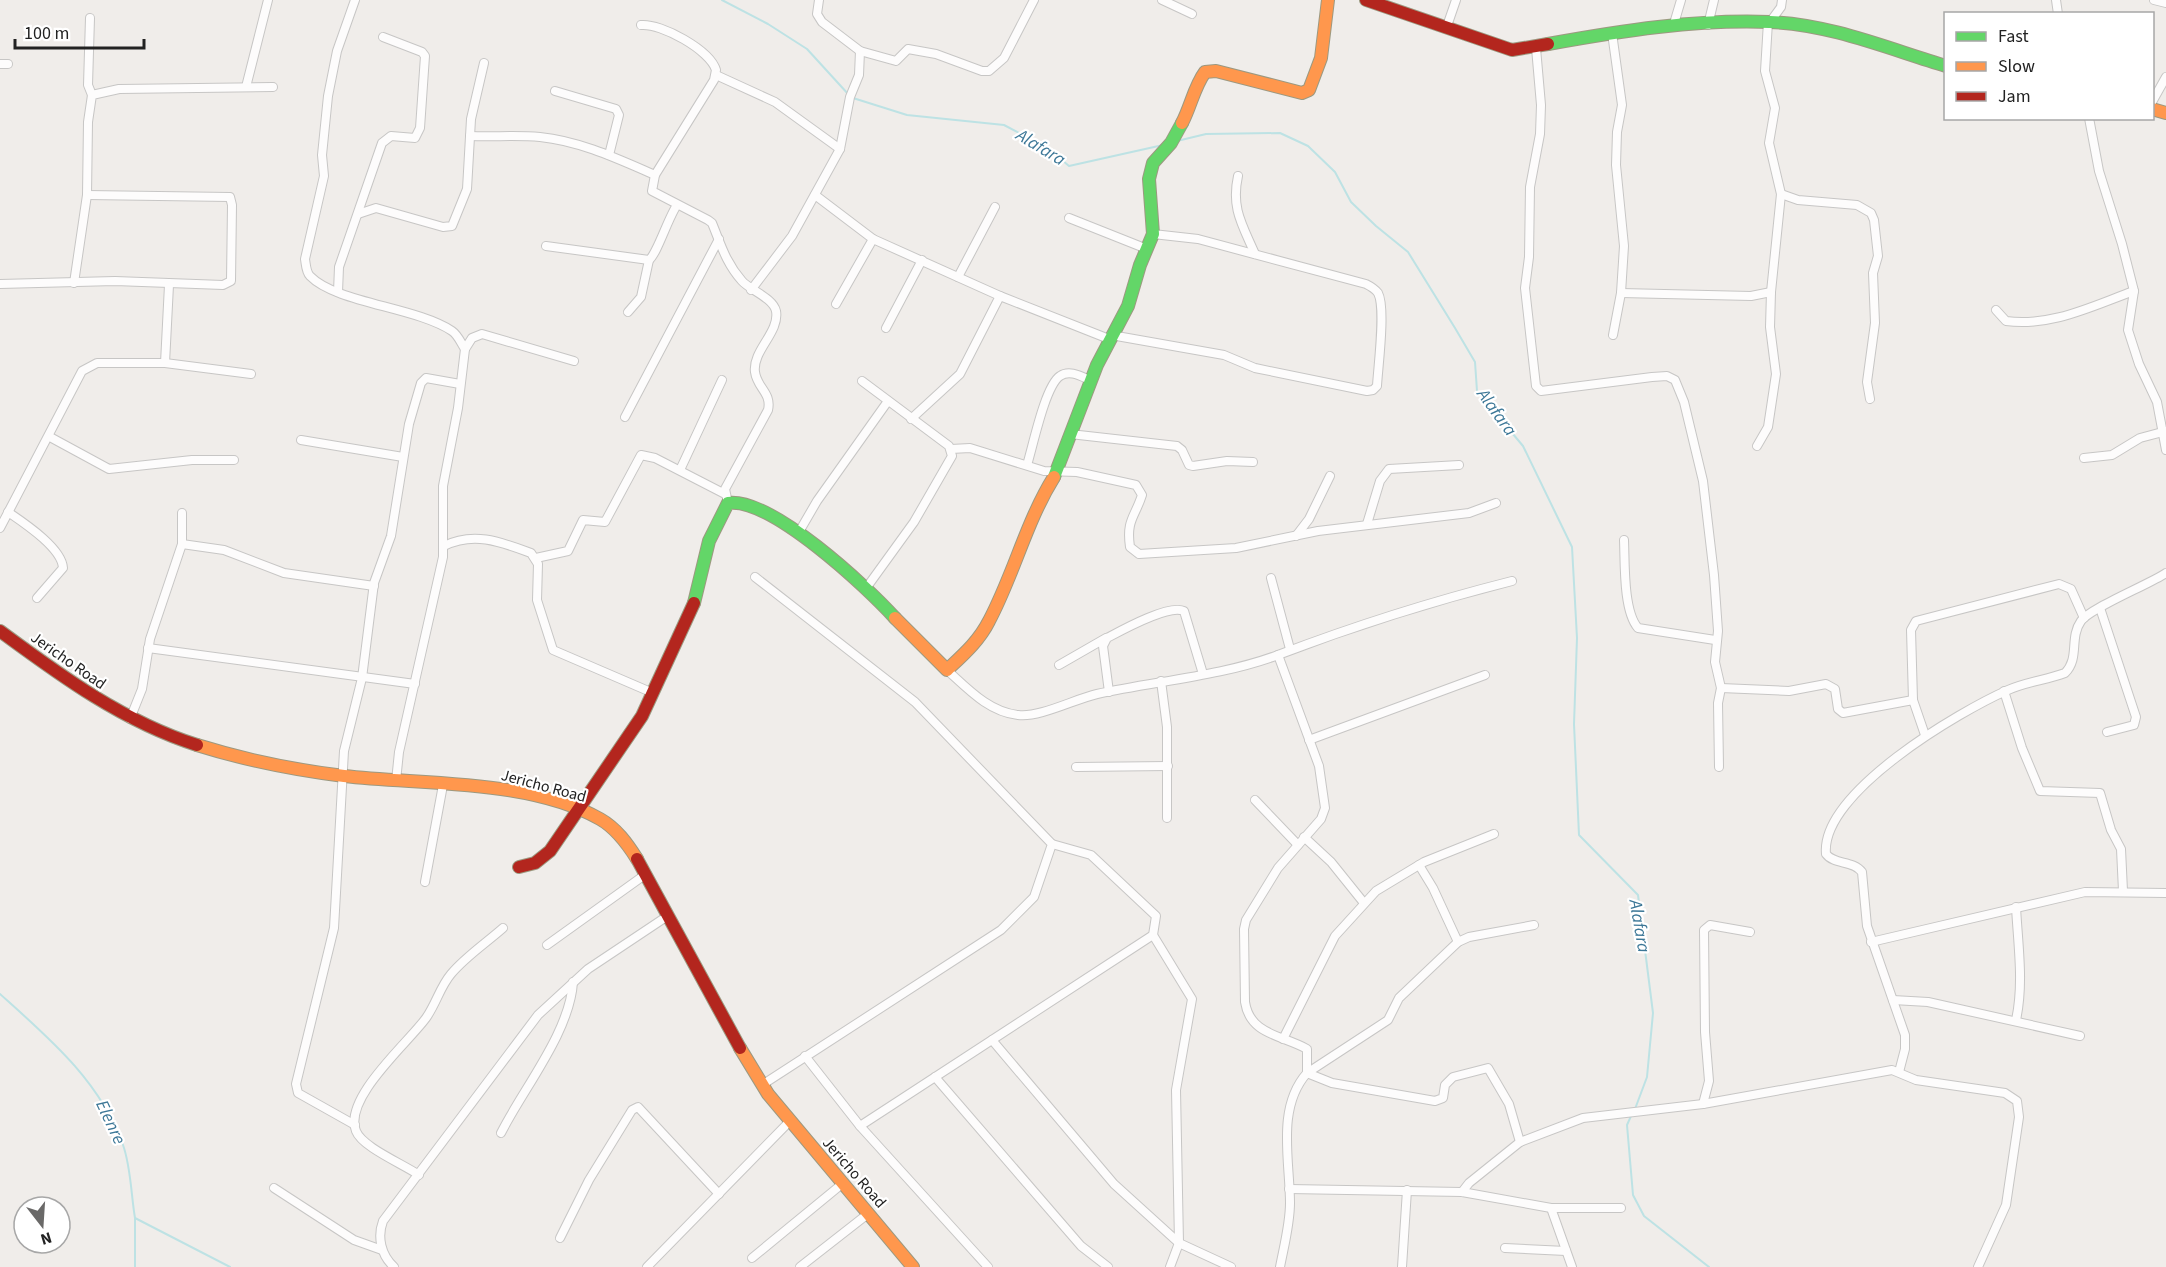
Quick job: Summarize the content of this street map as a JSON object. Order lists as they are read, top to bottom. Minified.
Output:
{"streets":{"street":["Jericho Road"]},"water":["Alafara","Elenre"],"legend":["Fast","Slow","Jam"],"scale_bar":"100 m","north":"bottom"}
